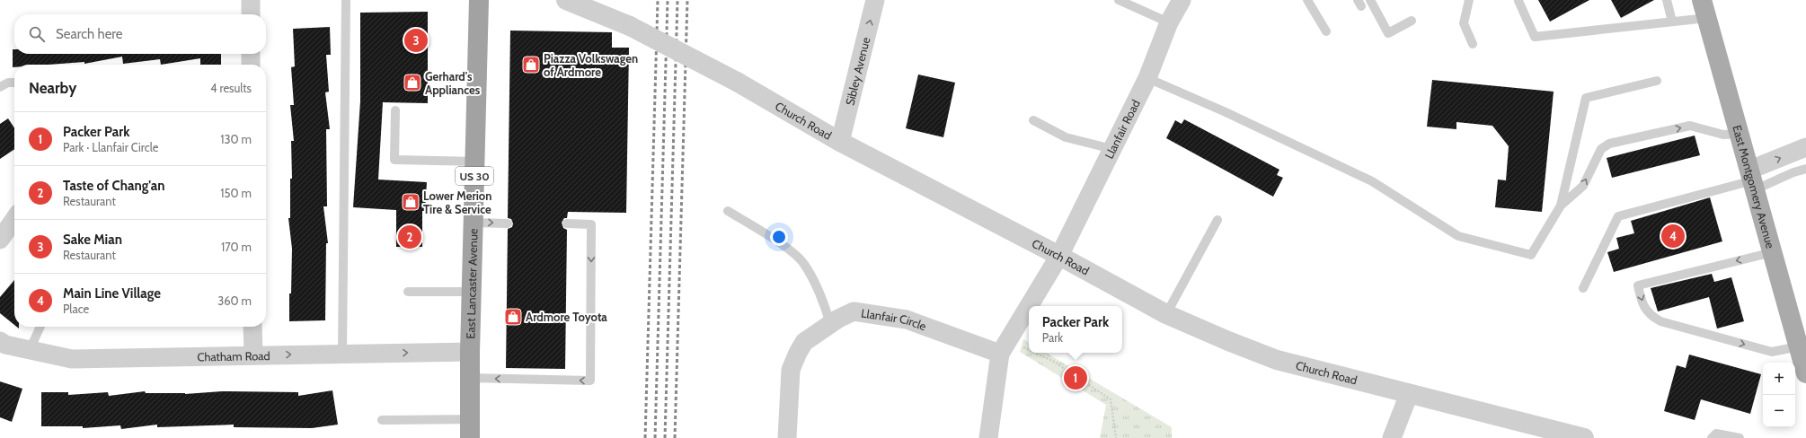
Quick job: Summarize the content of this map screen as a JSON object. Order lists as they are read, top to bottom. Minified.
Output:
{"streets":{"highway":["US 30","East Lancaster Avenue"],"main road":["East Montgomery Avenue"],"street":["Sibley Avenue","Church Road","Llanfair Road","Llanfair Circle","Chatham Road"]},"crossings":[["Sibley Avenue","Church Road"],["Church Road","Llanfair Road"],["East Lancaster Avenue","Chatham Road"]],"one_way":["Sibley Avenue","Chatham Road"],"places":{"shop":["Piazza Volkswagen of Ardmore","Gerhard's Appliances","Lower Merion Tire & Service","Ardmore Toyota"]},"page":{"search":"Search here","pins":["3","4","2","1"],"heading":["Nearby","4 results"],"list":[{"mark":"1","name":"Packer Park","note":"Park · Llanfair Circle","value":"130 m"},{"mark":"2","name":"Taste of Chang'an","note":"Restaurant","value":"150 m"},{"mark":"3","name":"Sake Mian","note":"Restaurant","value":"170 m"},{"mark":"4","name":"Main Line Village","note":"Place","value":"360 m"}],"popup":["Packer Park","Park"],"map_buttons":["+","−"]}}
